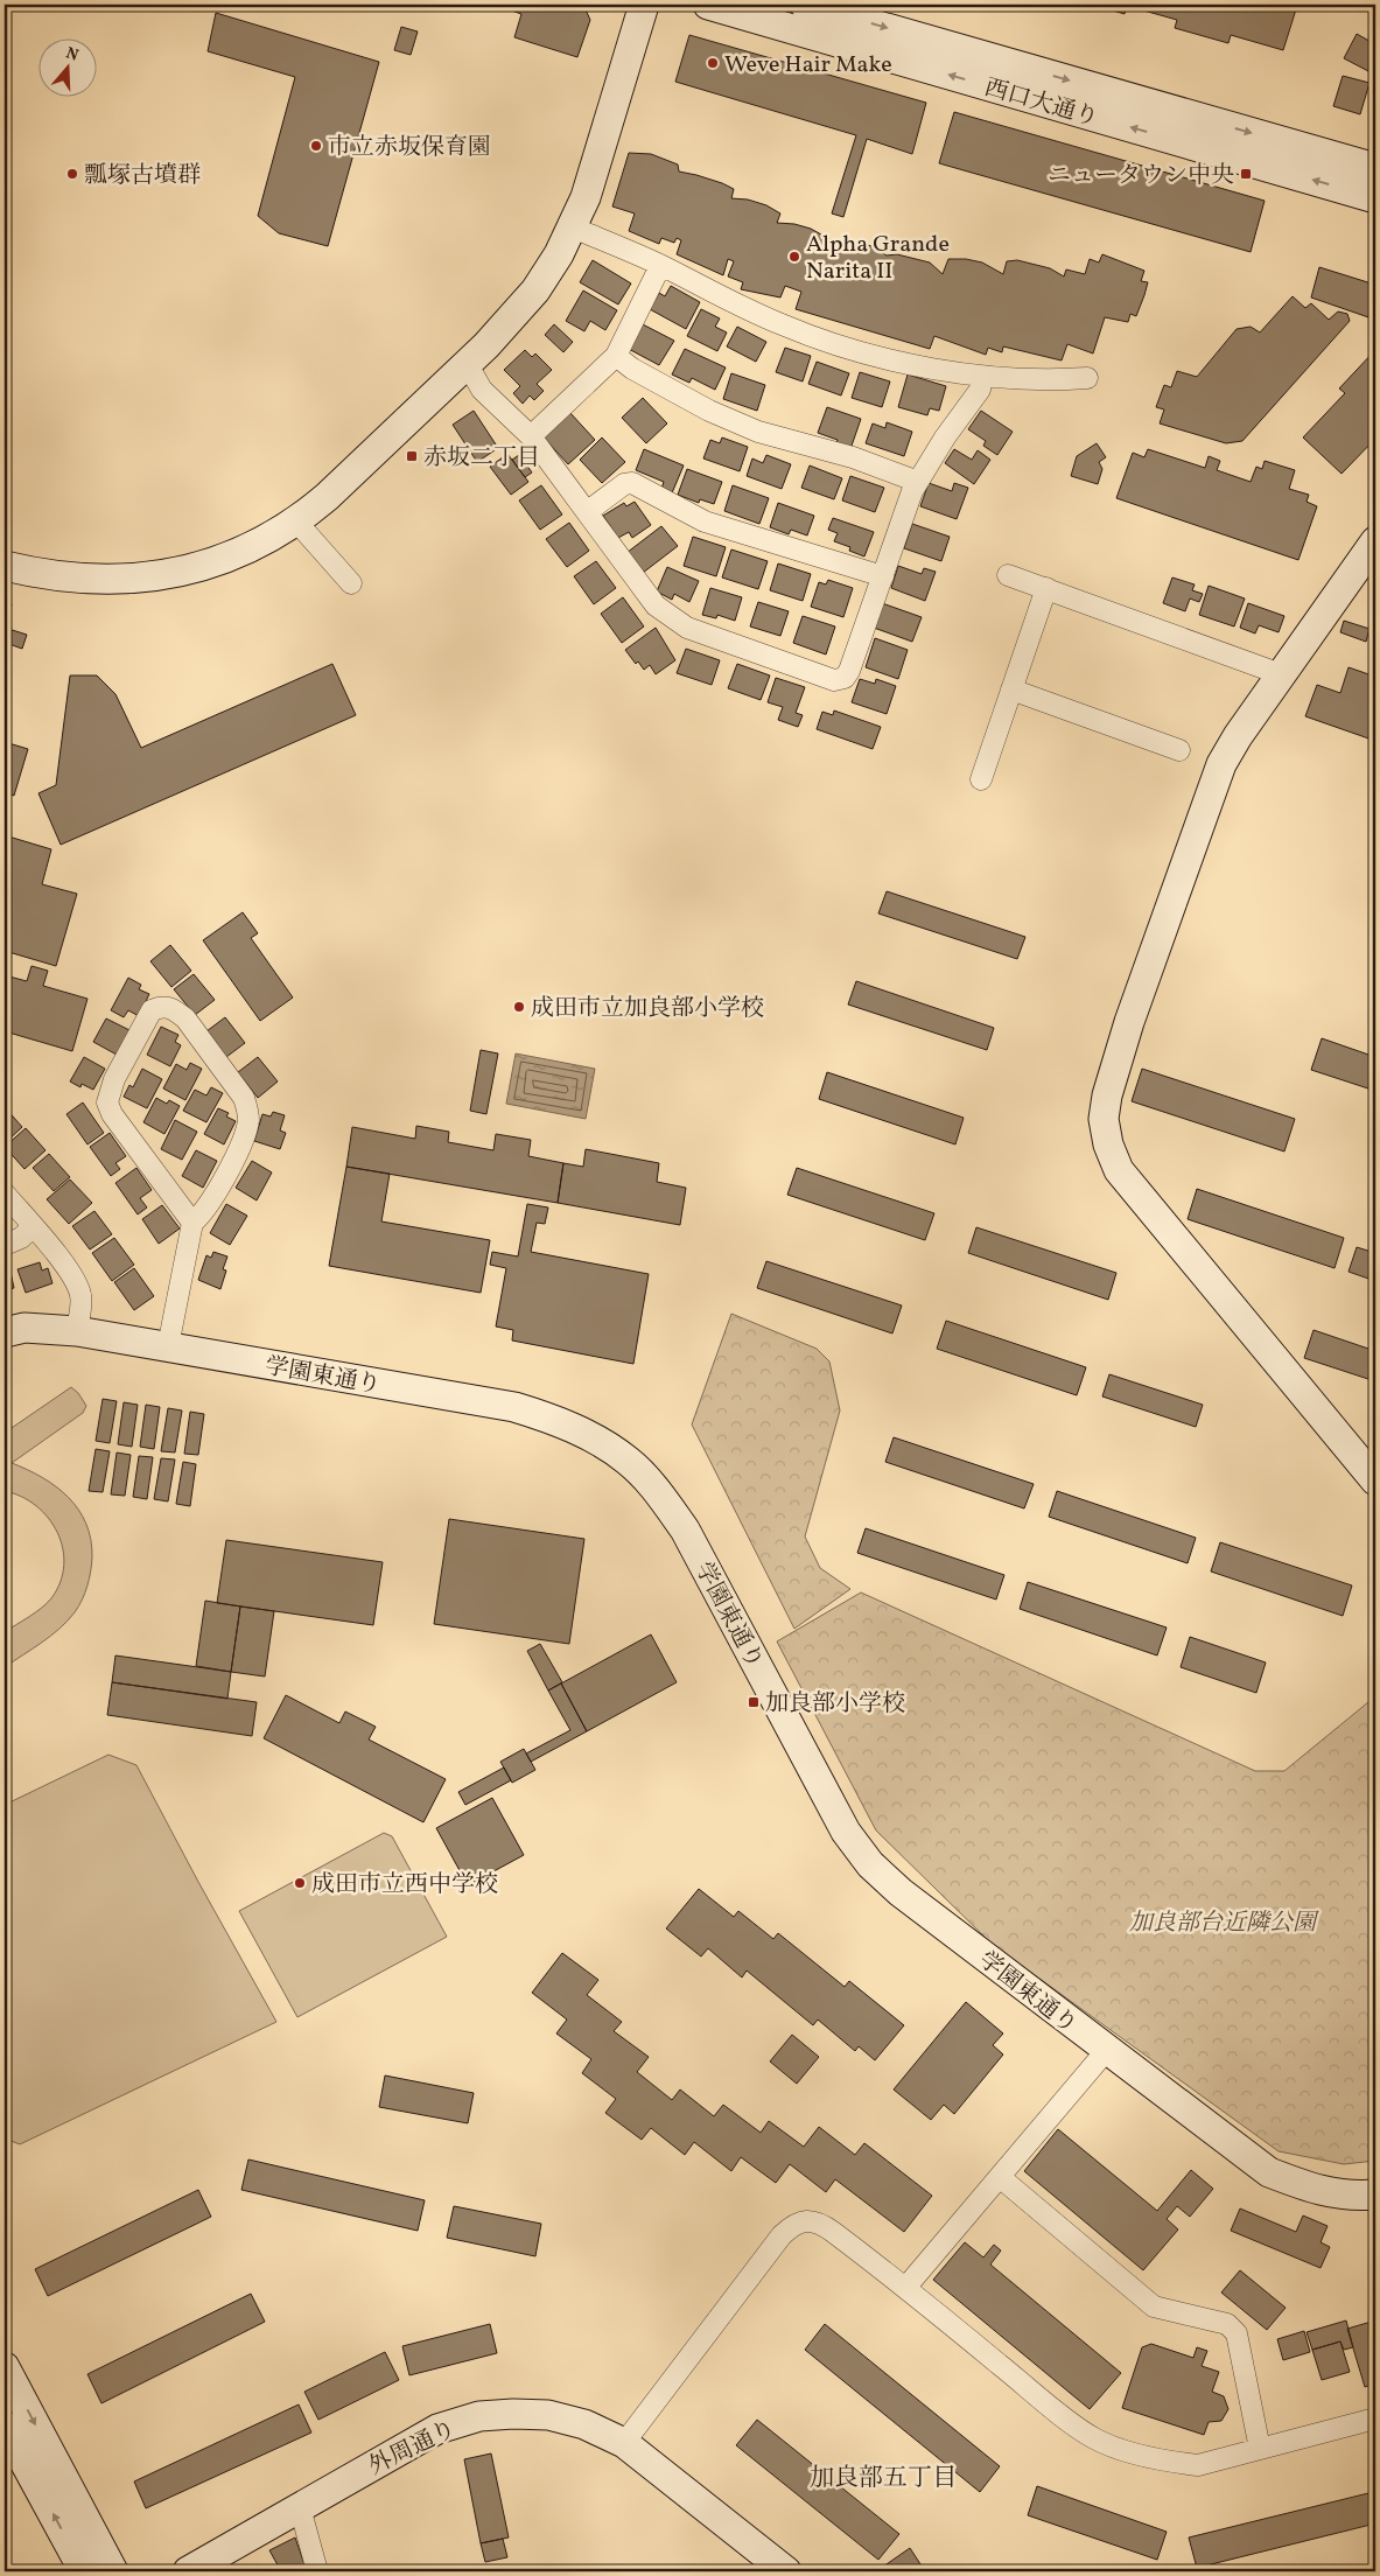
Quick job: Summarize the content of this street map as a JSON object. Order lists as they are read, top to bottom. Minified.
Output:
{"streets":{"street":["西口大通り","学園東通り","外周通り"]},"districts":["加良部五丁目"],"parks":["加良部台近隣公園"],"places":{"other":["Weve Hair Make","市立赤坂保育園","瓢塚古墳群","Alpha Grande Narita II","成田市立加良部小学校","成田市立西中学校"],"transit":["ニュータウン中央","赤坂二丁目","加良部小学校"]},"north":"top"}
